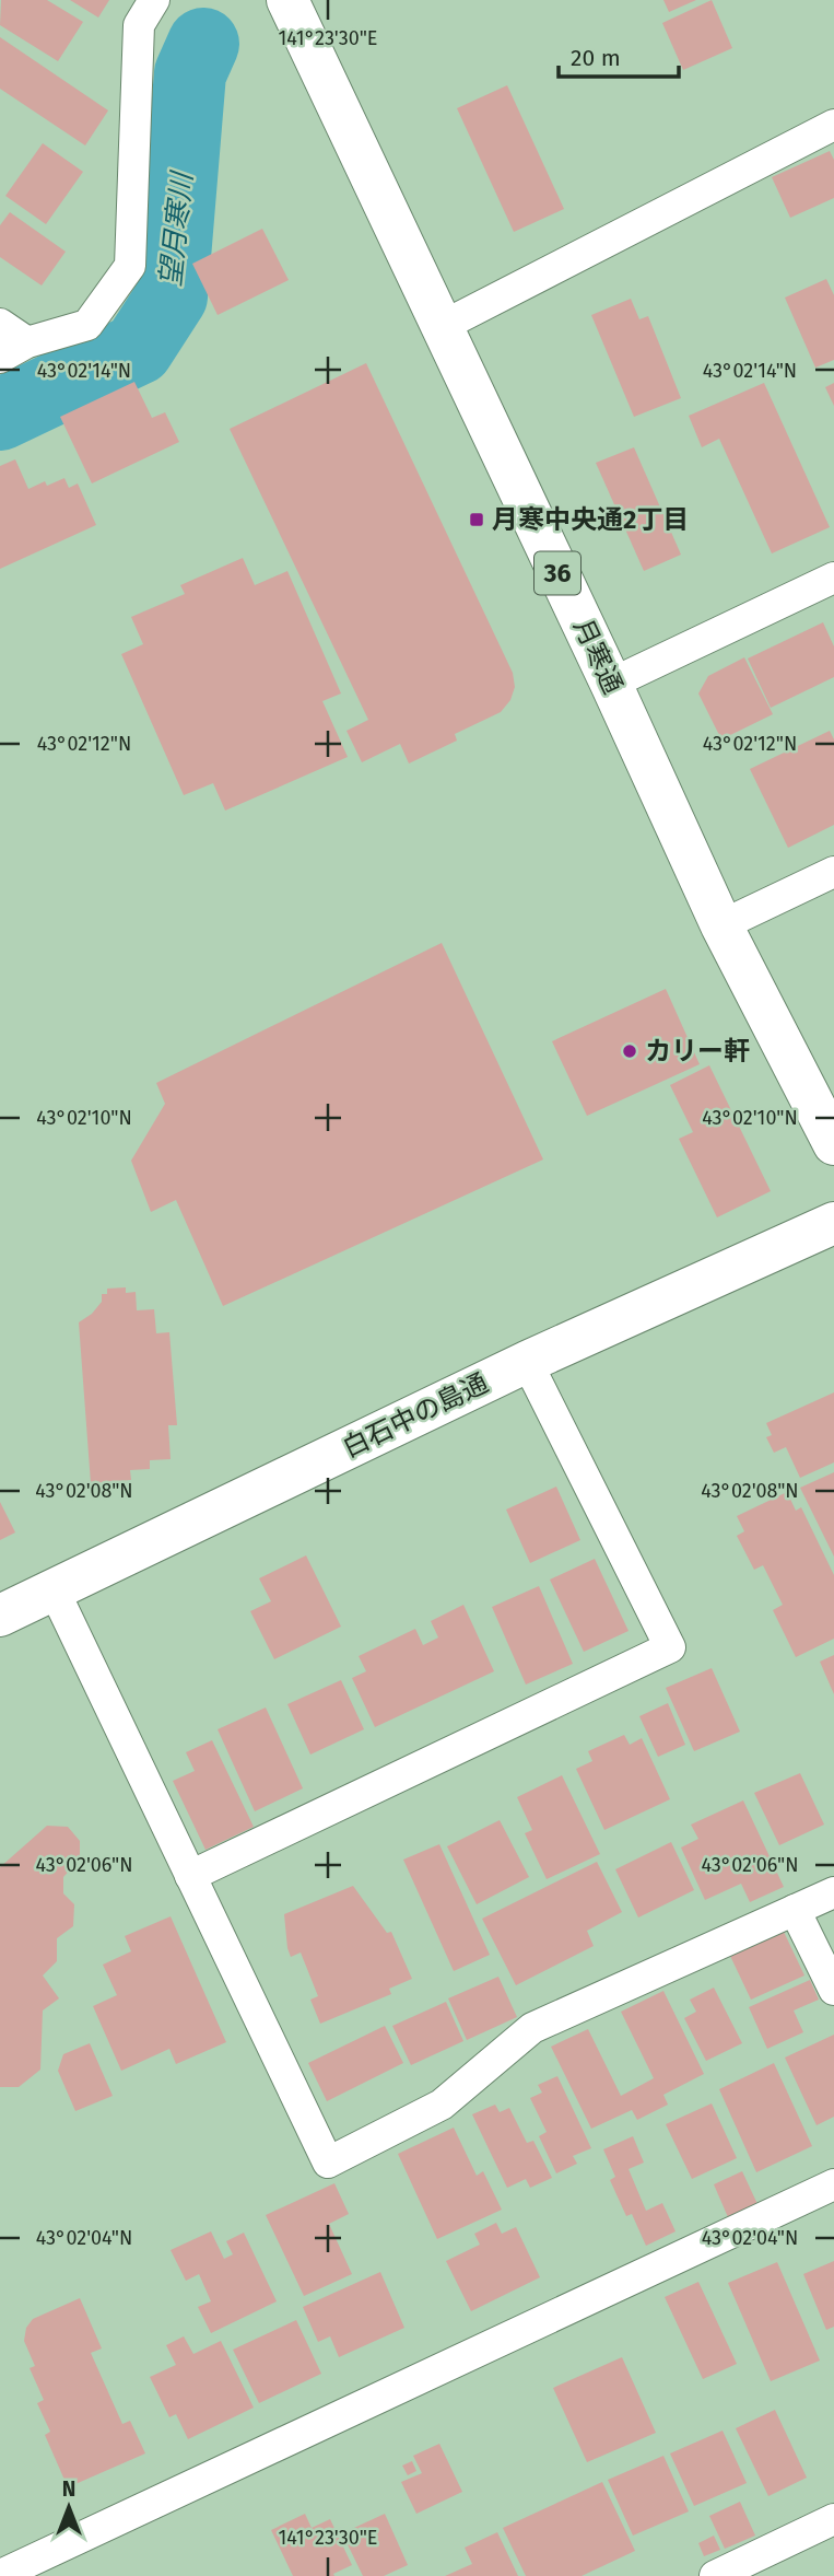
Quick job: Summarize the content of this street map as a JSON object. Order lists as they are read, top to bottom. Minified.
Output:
{"streets":{"main road":["36","月寒通","白石中の島通"]},"water":["望月寒川"],"places":{"transit":["月寒中央通2丁目"],"other":["カリー軒"]},"scale_bar":"20 m","north":"top","coordinates":["141°23'30\"E","43°02'14\"N","43°02'12\"N","43°02'10\"N","43°02'08\"N","43°02'06\"N","43°02'04\"N"]}
